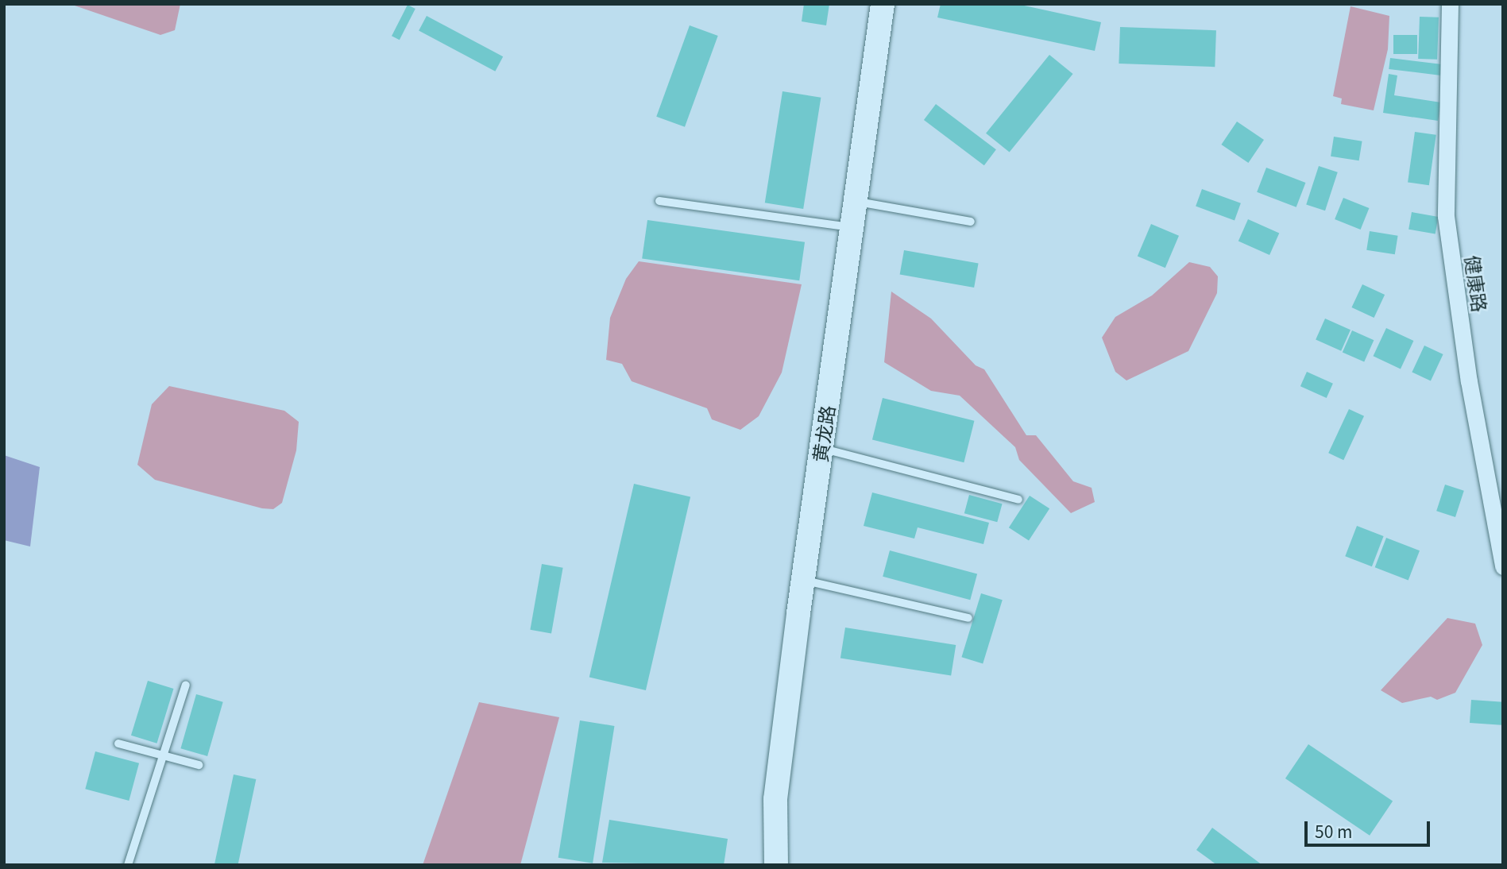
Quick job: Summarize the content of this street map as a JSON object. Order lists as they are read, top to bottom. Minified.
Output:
{"streets":{"main road":["黄龙路"],"street":["健康路"]},"scale_bar":"50 m"}
